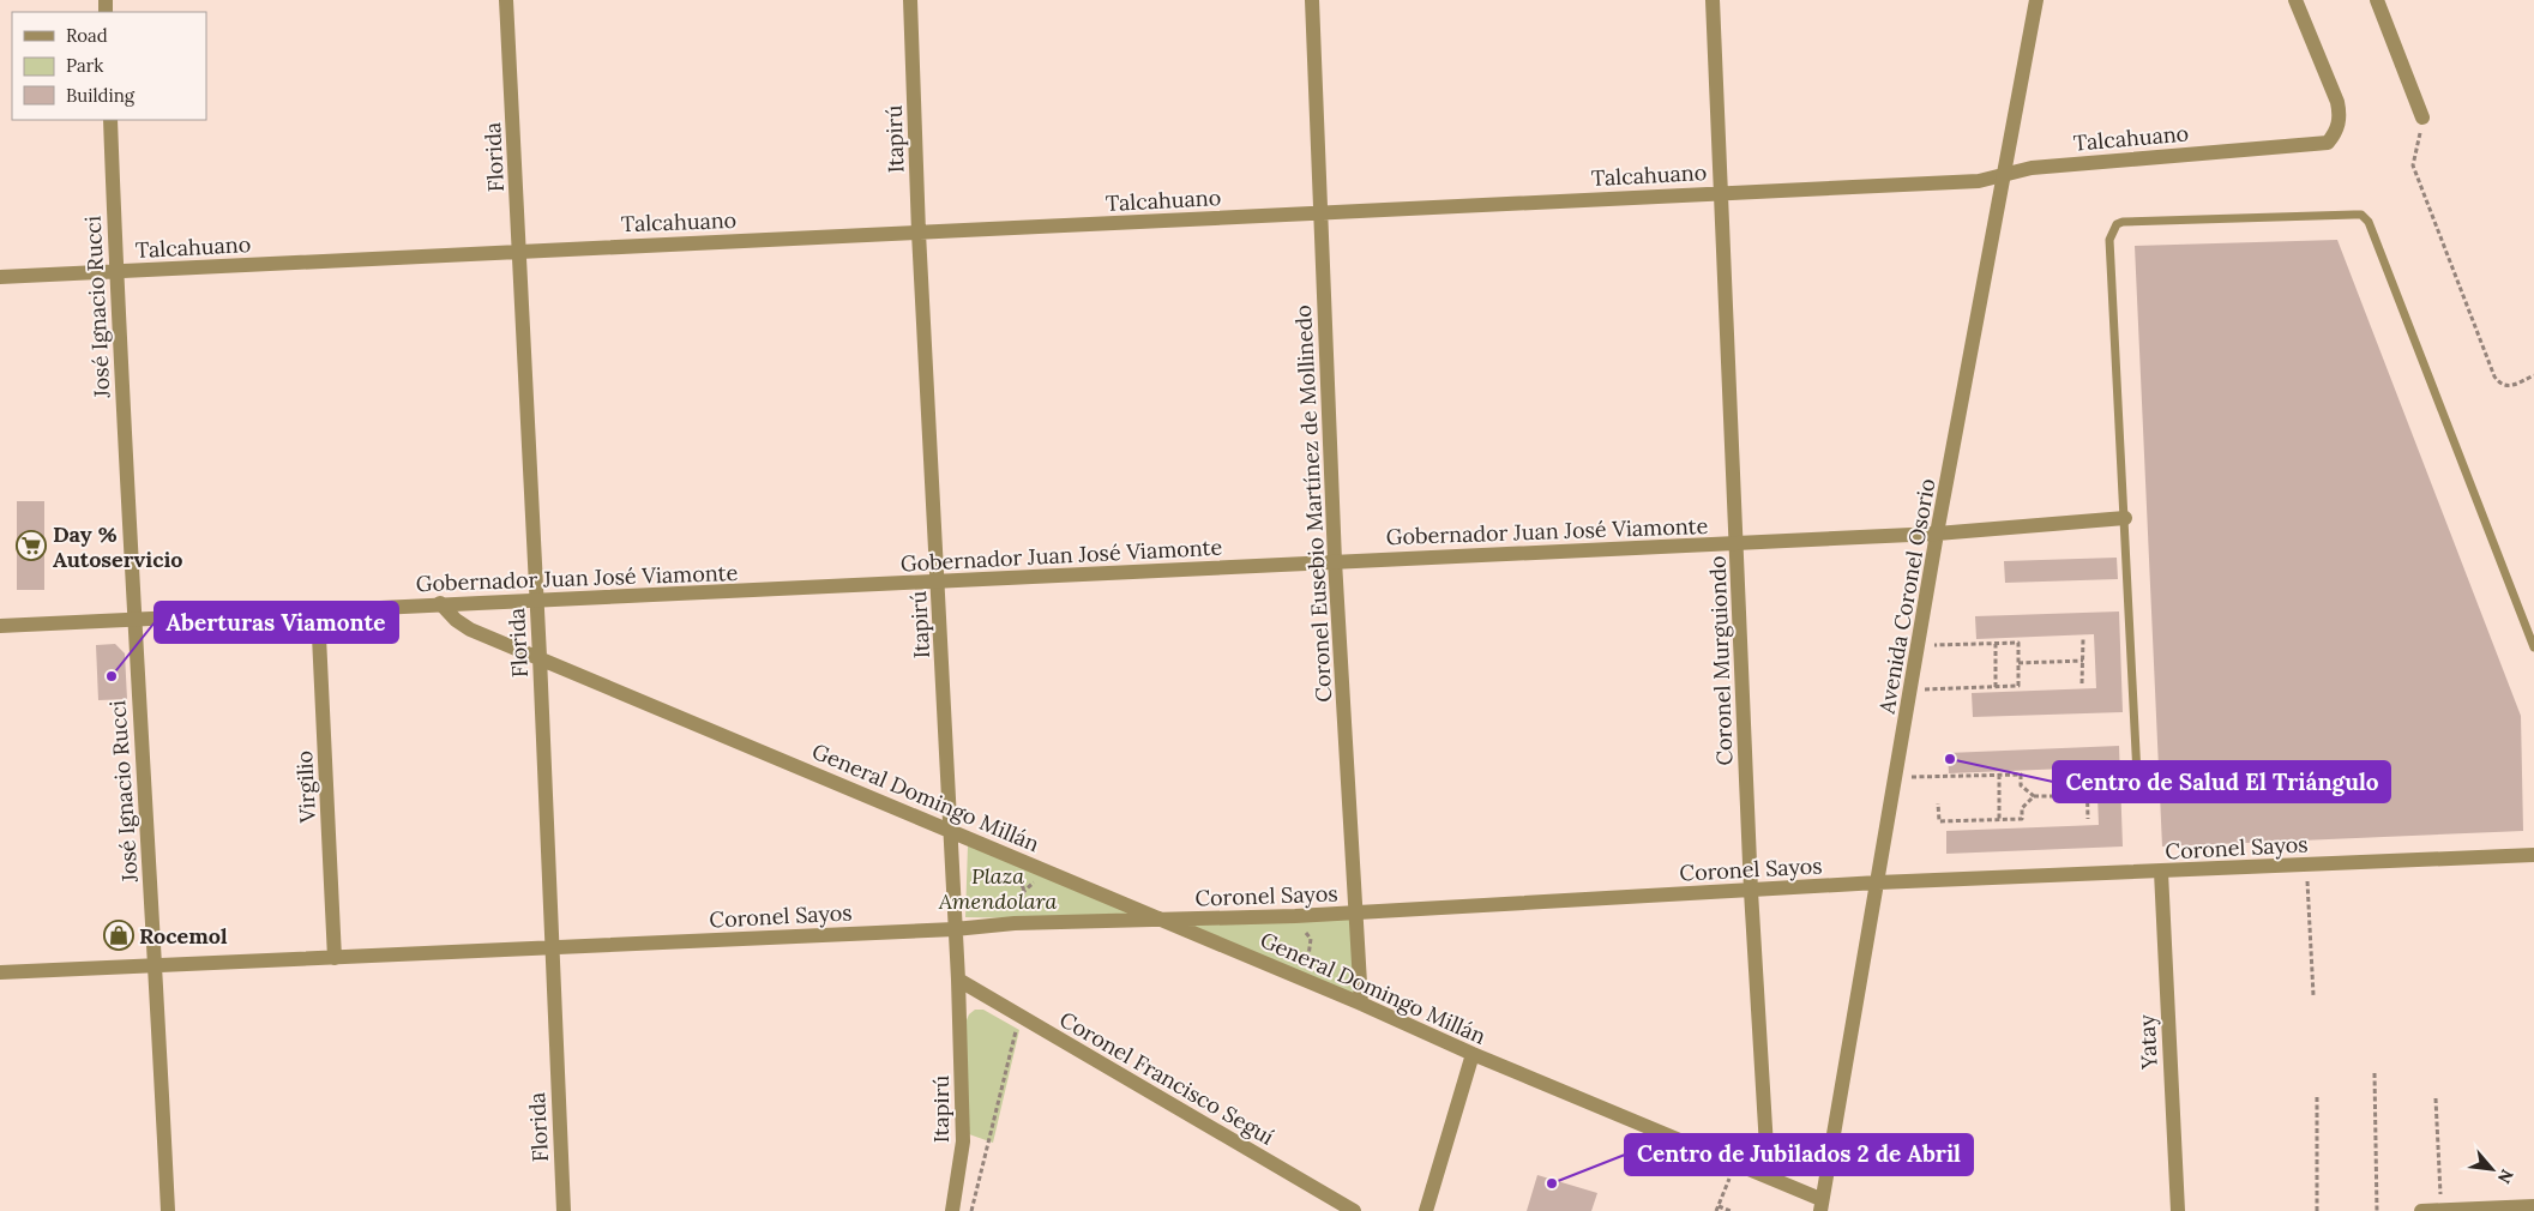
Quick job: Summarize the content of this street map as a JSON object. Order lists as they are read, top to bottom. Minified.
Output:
{"streets":{"street":["Talcahuano","Itapirú","Florida","José Ignacio Rucci","Coronel Eusebio Martínez de Mollinedo","Gobernador Juan José Viamonte","Avenida Coronel Osorio","Coronel Murguiondo","Virgilio","General Domingo Millán","Coronel Sayos","Yatay","Coronel Francisco Seguí"]},"crossings":[["Talcahuano","Itapirú"],["Talcahuano","Florida"],["Talcahuano","José Ignacio Rucci"],["Talcahuano","Coronel Eusebio Martínez de Mollinedo"],["Talcahuano","Avenida Coronel Osorio"],["Talcahuano","Coronel Murguiondo"],["Itapirú","Gobernador Juan José Viamonte"],["Itapirú","General Domingo Millán"],["Itapirú","Coronel Sayos"],["Itapirú","Coronel Francisco Seguí"],["Florida","Gobernador Juan José Viamonte"],["Florida","General Domingo Millán"],["Florida","Coronel Sayos"],["José Ignacio Rucci","Gobernador Juan José Viamonte"],["José Ignacio Rucci","Coronel Sayos"],["Coronel Eusebio Martínez de Mollinedo","Gobernador Juan José Viamonte"],["Coronel Eusebio Martínez de Mollinedo","General Domingo Millán"],["Coronel Eusebio Martínez de Mollinedo","Coronel Sayos"],["Gobernador Juan José Viamonte","Avenida Coronel Osorio"],["Gobernador Juan José Viamonte","Coronel Murguiondo"],["Gobernador Juan José Viamonte","Virgilio"],["Gobernador Juan José Viamonte","General Domingo Millán"],["Avenida Coronel Osorio","General Domingo Millán"],["Avenida Coronel Osorio","Coronel Sayos"],["Coronel Murguiondo","General Domingo Millán"],["Coronel Murguiondo","Coronel Sayos"],["Virgilio","Coronel Sayos"],["General Domingo Millán","Coronel Sayos"],["Coronel Sayos","Yatay"]],"parks":["Plaza Amendolara"],"places":{"supermarket":["Day % Autoservicio"],"other":["Aberturas Viamonte","Centro de Salud El Triángulo","Centro de Jubilados 2 de Abril"],"shop":["Rocemol"]},"legend":["Road","Park","Building"],"north":"bottom right"}
